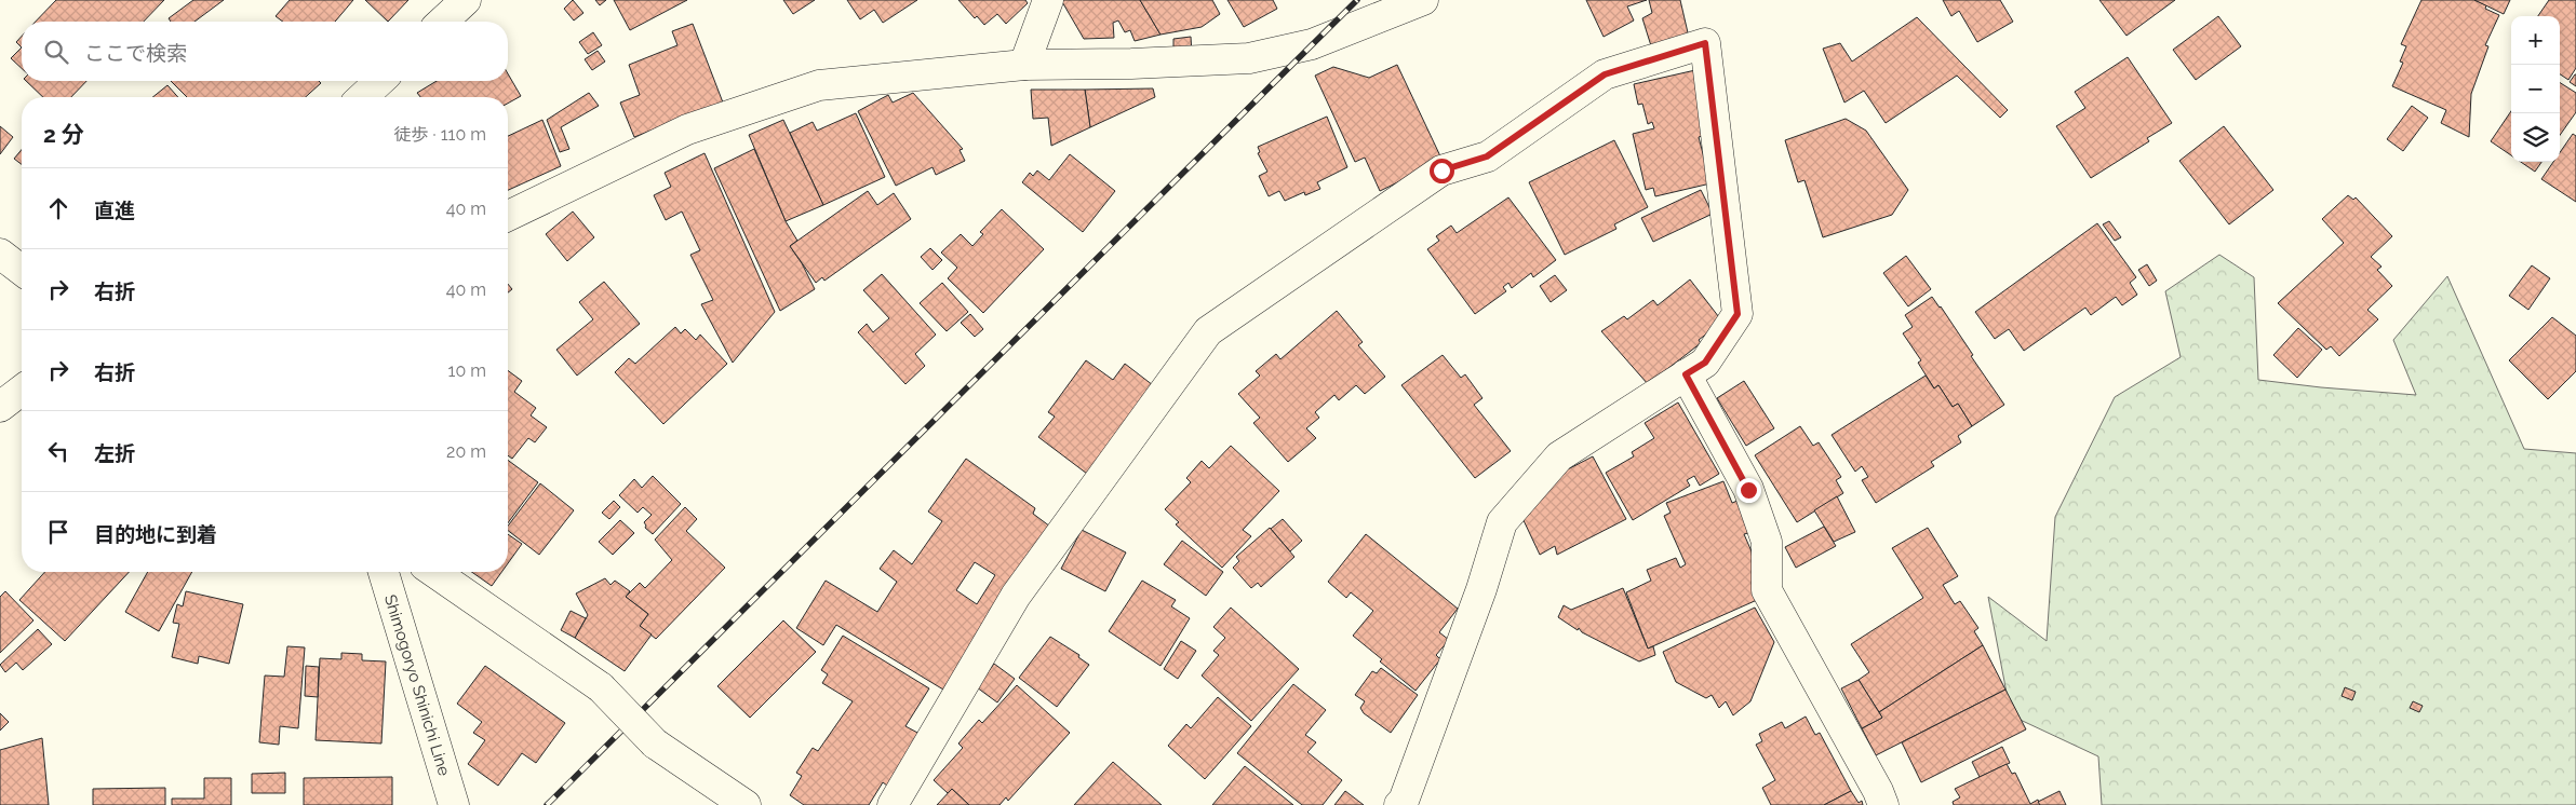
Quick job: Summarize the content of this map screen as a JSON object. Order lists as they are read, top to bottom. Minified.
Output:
{"streets":{"street":["Shimogoryo Shinichi Line"]},"page":{"map_buttons":["+","−"],"search":"ここで検索","heading":["2 分","徒歩 · 110 m"],"list":[["直進","40 m"],["右折","40 m"],["右折","10 m"],["左折","20 m"],"目的地に到着"]}}
